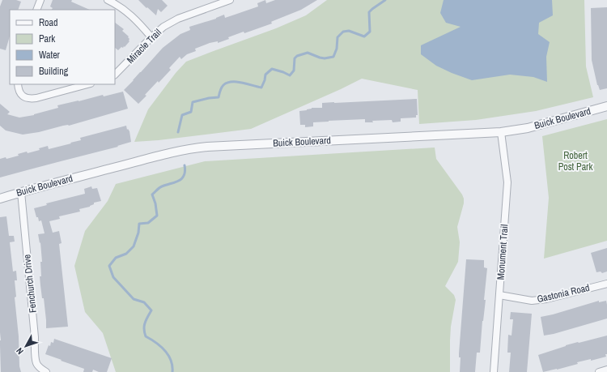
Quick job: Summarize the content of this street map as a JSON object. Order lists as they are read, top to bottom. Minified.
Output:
{"streets":{"street":["Miracle Trail","Buick Boulevard","Monument Trail","Fenchurch Drive","Gastonia Road"]},"crossings":[["Buick Boulevard","Monument Trail"],["Buick Boulevard","Fenchurch Drive"],["Monument Trail","Gastonia Road"]],"parks":["Robert Post Park"],"legend":["Road","Park","Water","Building"],"north":"bottom left"}
